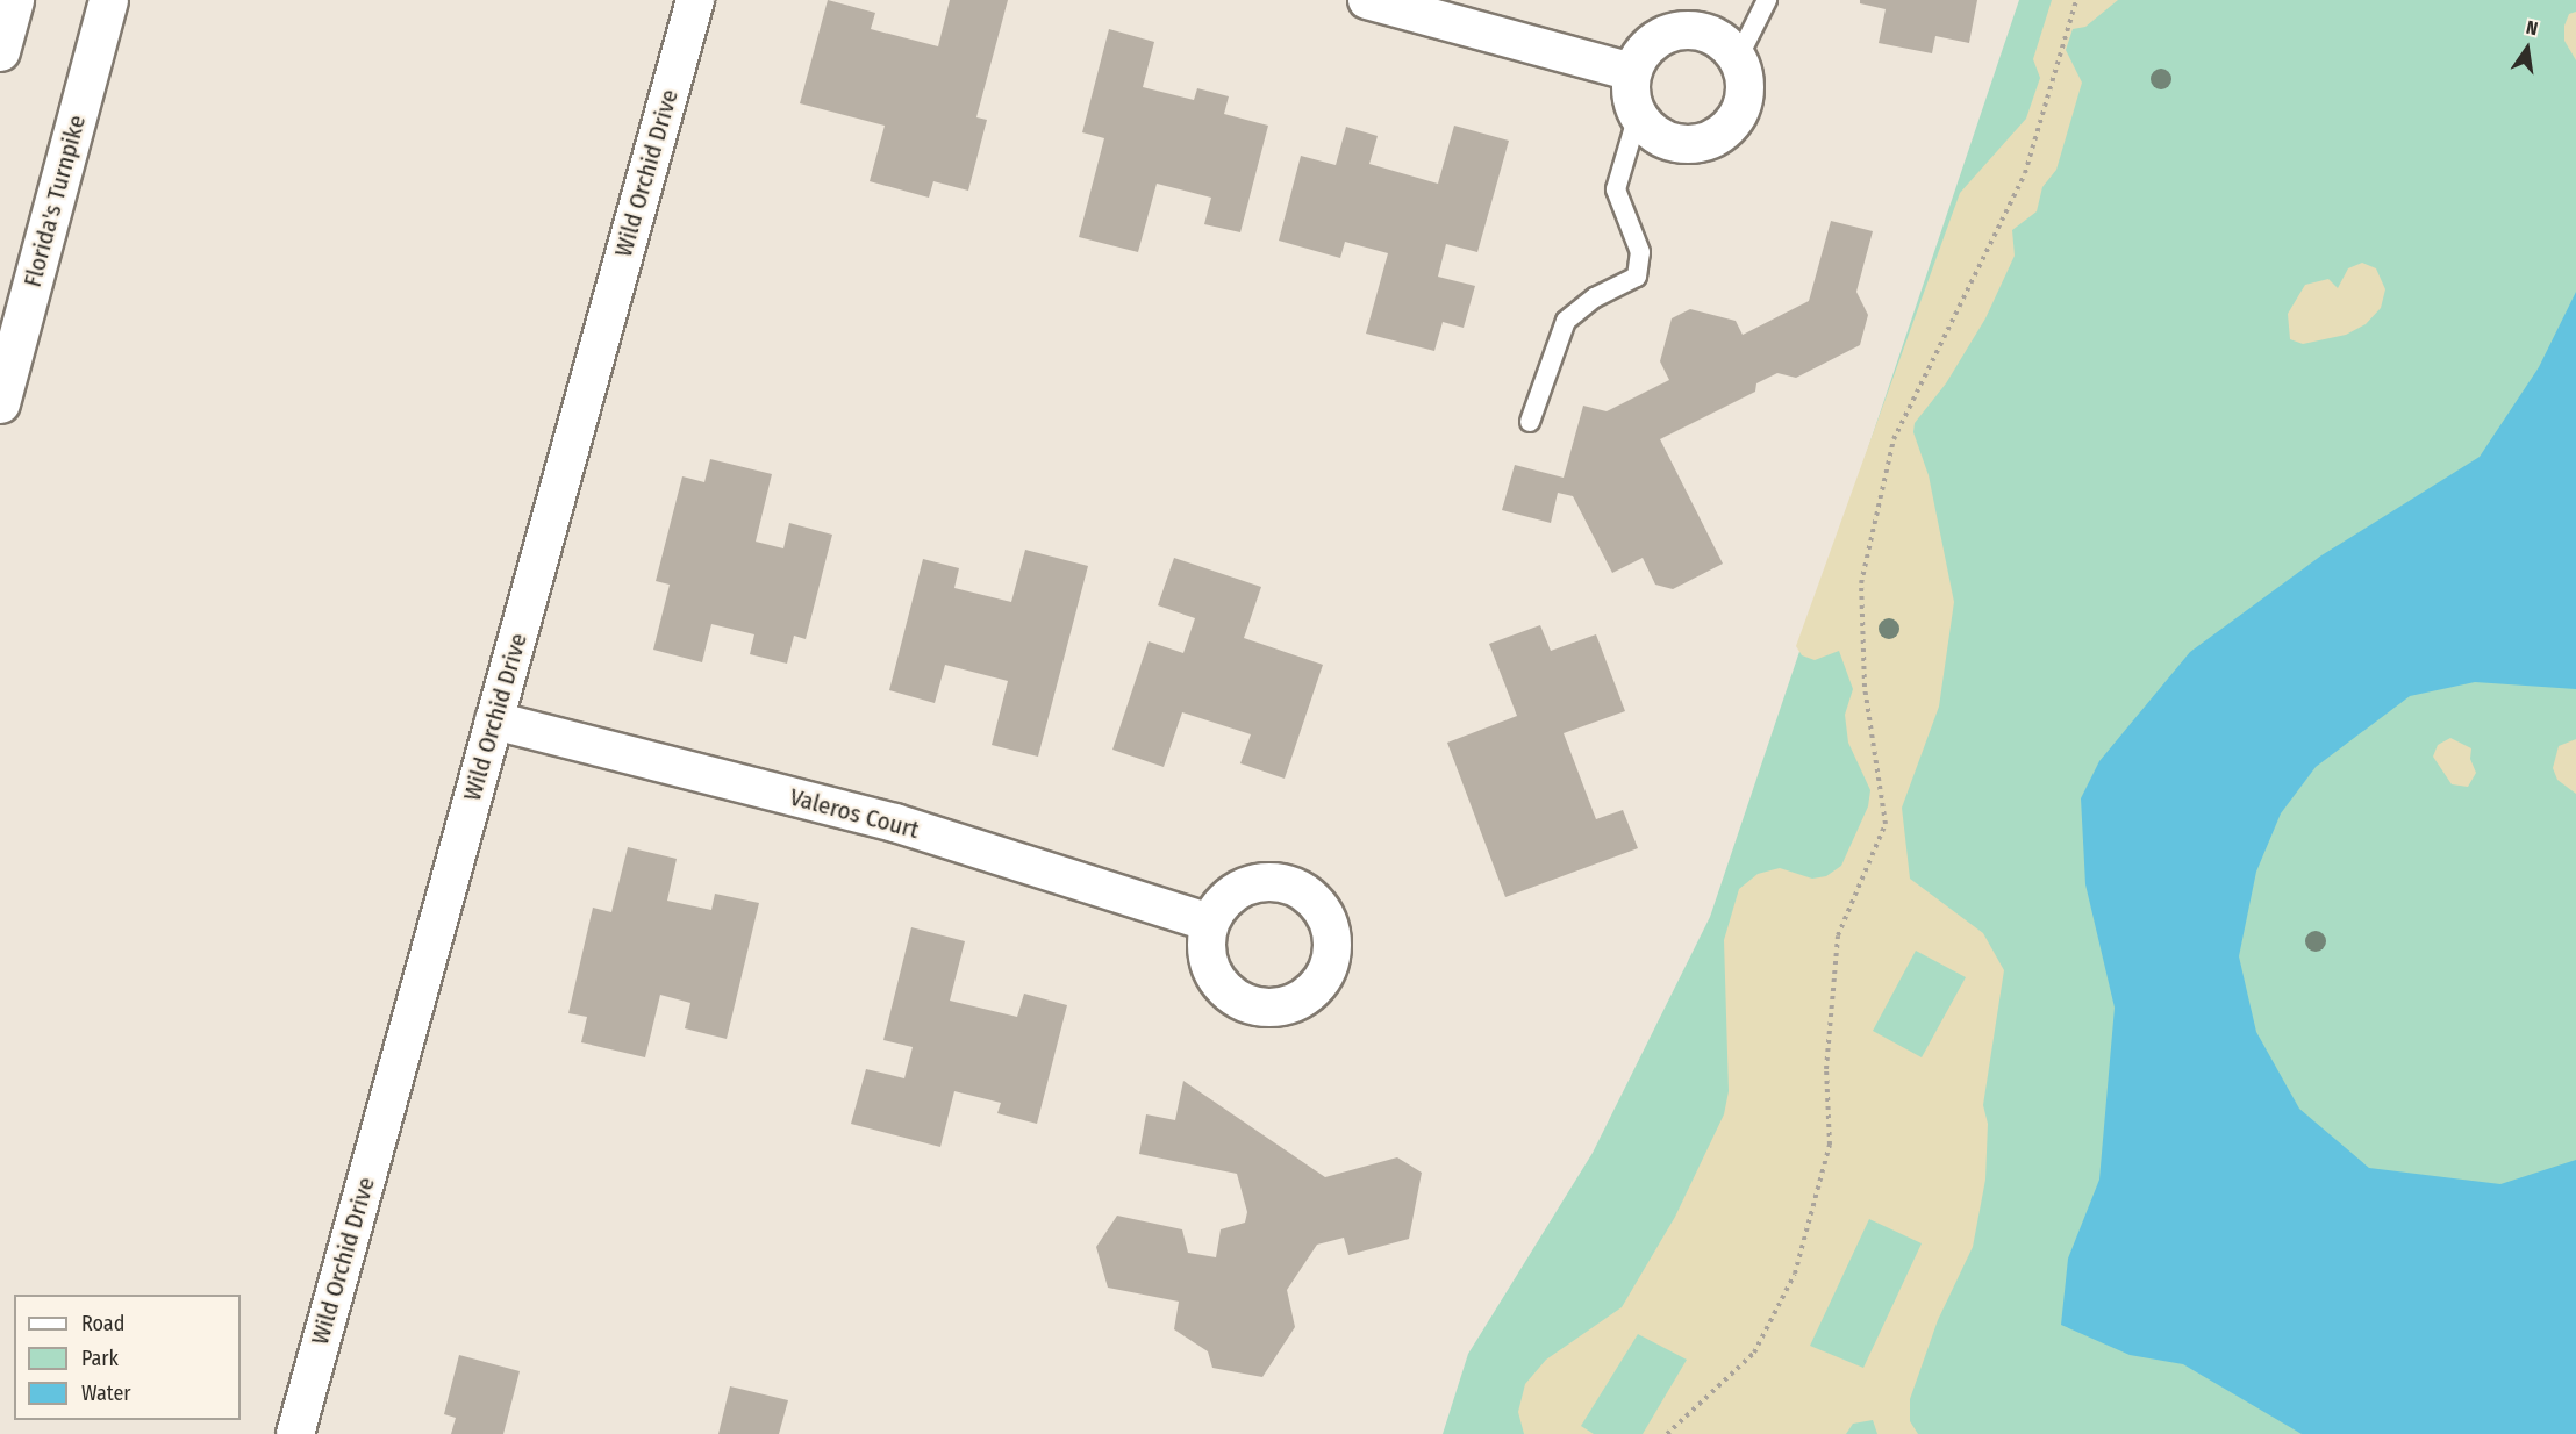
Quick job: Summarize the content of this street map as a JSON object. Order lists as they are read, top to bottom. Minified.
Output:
{"streets":{"highway":["Florida's Turnpike"],"street":["Wild Orchid Drive","Valeros Court"]},"crossings":[["Wild Orchid Drive","Valeros Court"]],"legend":["Road","Park","Water"],"north":"top"}
